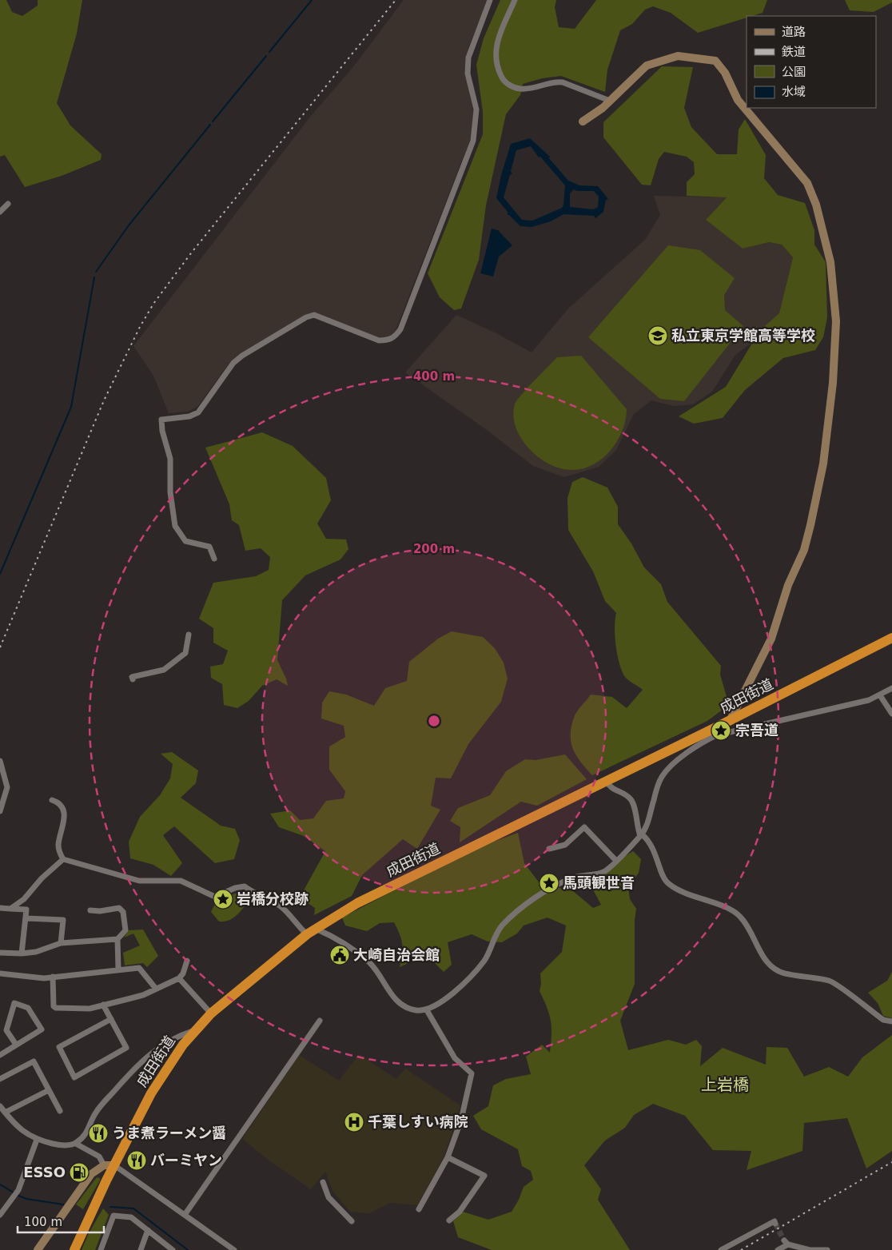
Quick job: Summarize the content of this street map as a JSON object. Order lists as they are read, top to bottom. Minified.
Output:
{"streets":{"highway":["成田街道"]},"districts":["上岩橋"],"places":{"school or university":["私立東京学館高等学校"],"place":["宗吾道","馬頭観世音","岩橋分校跡"],"public building":["大崎自治会館"],"hospital":["千葉しすい病院"],"restaurant":["うま煮ラーメン醤","バーミヤン"],"fuel station":["ESSO"]},"legend":["道路","鉄道","公園","水域"],"scale_bar":"100 m","rings":["400 m","200 m"]}
